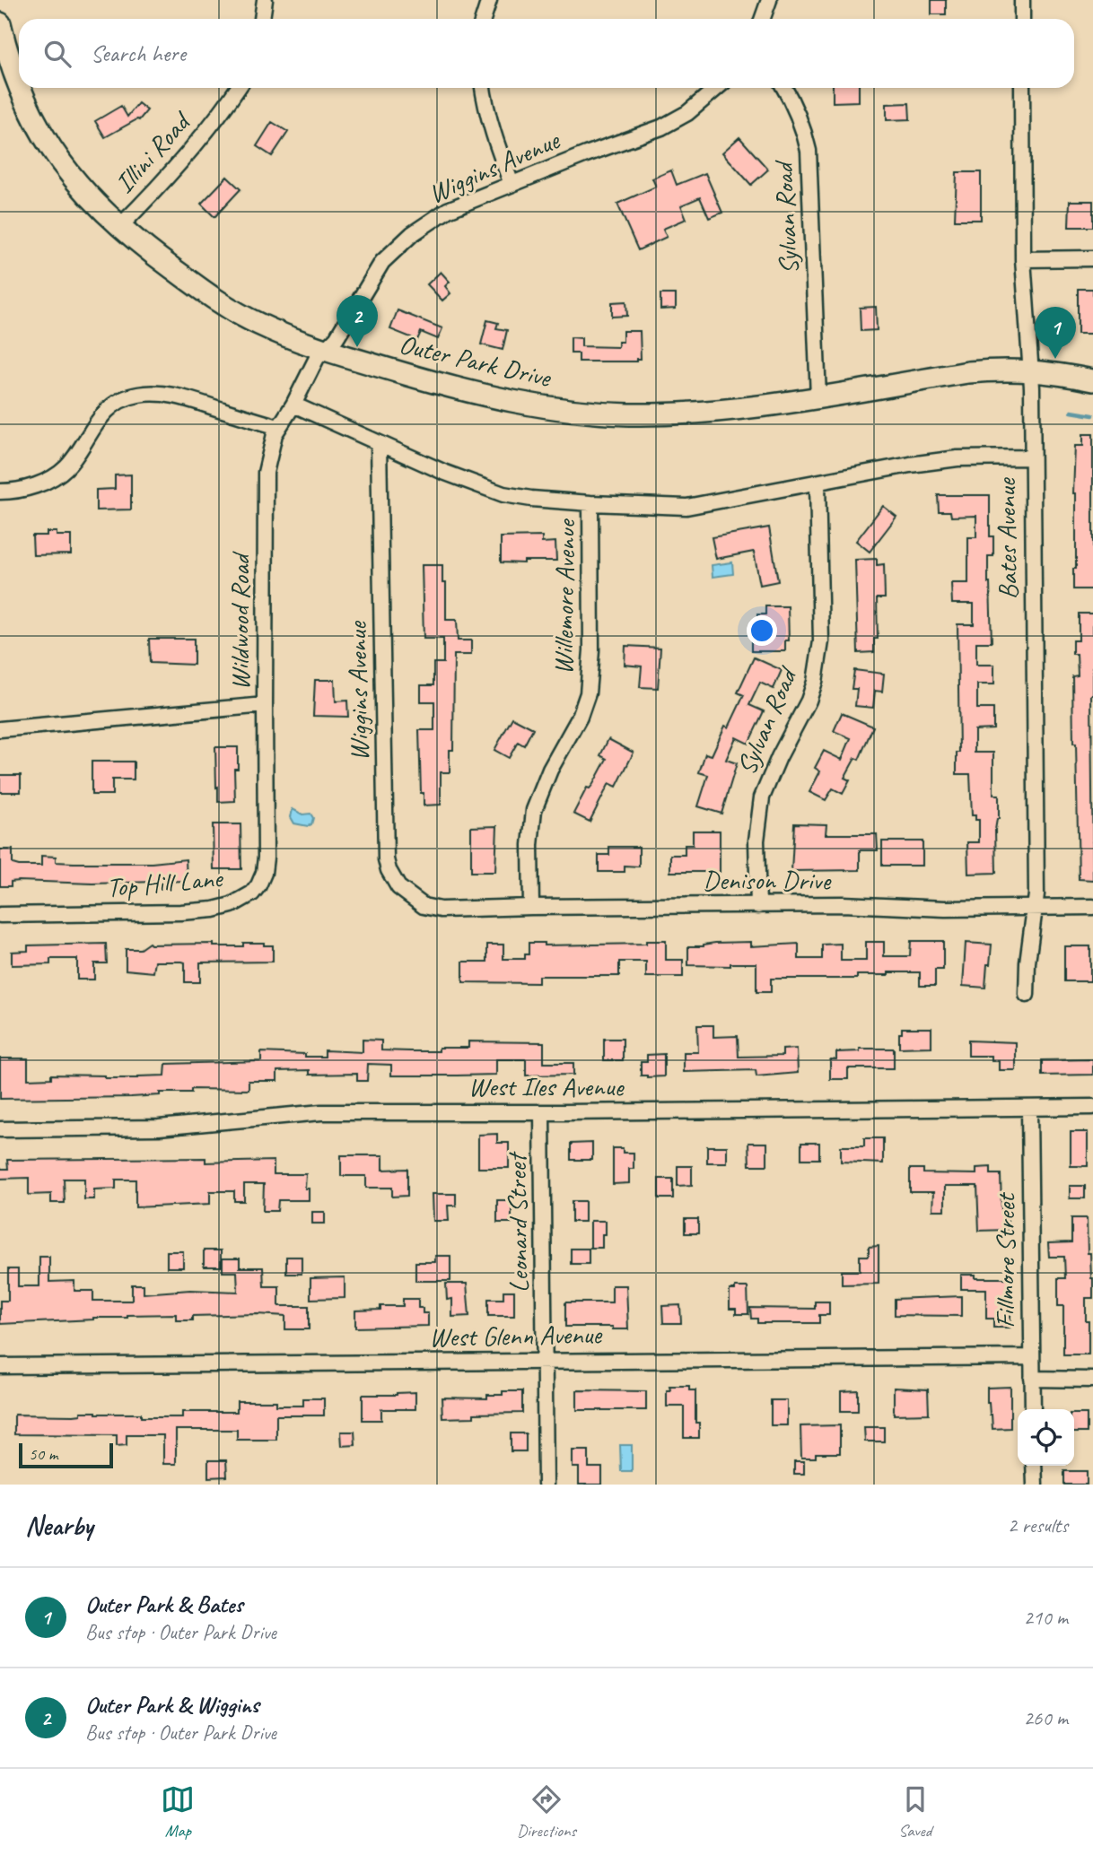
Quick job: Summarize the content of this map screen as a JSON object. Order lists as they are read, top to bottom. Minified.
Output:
{"streets":{"street":["Illini Road","Wiggins Avenue","Sylvan Road","Outer Park Drive","Bates Avenue","Willemore Avenue","Wildwood Road","Denison Drive","Top Hill Lane","West Iles Avenue","Leonard Street","Fillmore Street","West Glenn Avenue"]},"crossings":[["Illini Road","Outer Park Drive"],["Wiggins Avenue","Outer Park Drive"],["Wiggins Avenue","Wildwood Road"],["Wiggins Avenue","Denison Drive"],["Sylvan Road","Outer Park Drive"],["Sylvan Road","Denison Drive"],["Outer Park Drive","Bates Avenue"],["Outer Park Drive","Wildwood Road"],["Bates Avenue","Denison Drive"],["Willemore Avenue","Denison Drive"],["Wildwood Road","Top Hill Lane"],["West Iles Avenue","Leonard Street"],["West Iles Avenue","Fillmore Street"],["Leonard Street","West Glenn Avenue"],["Fillmore Street","West Glenn Avenue"]],"scale_bar":"50 m","page":{"search":"Search here","pins":["2","1"],"scale":"50 m","heading":["Nearby","2 results"],"list":[{"mark":"1","name":"Outer Park & Bates","note":"Bus stop · Outer Park Drive","value":"210 m"},{"mark":"2","name":"Outer Park & Wiggins","note":"Bus stop · Outer Park Drive","value":"260 m"}],"nav":["Map","Directions","Saved"]}}
